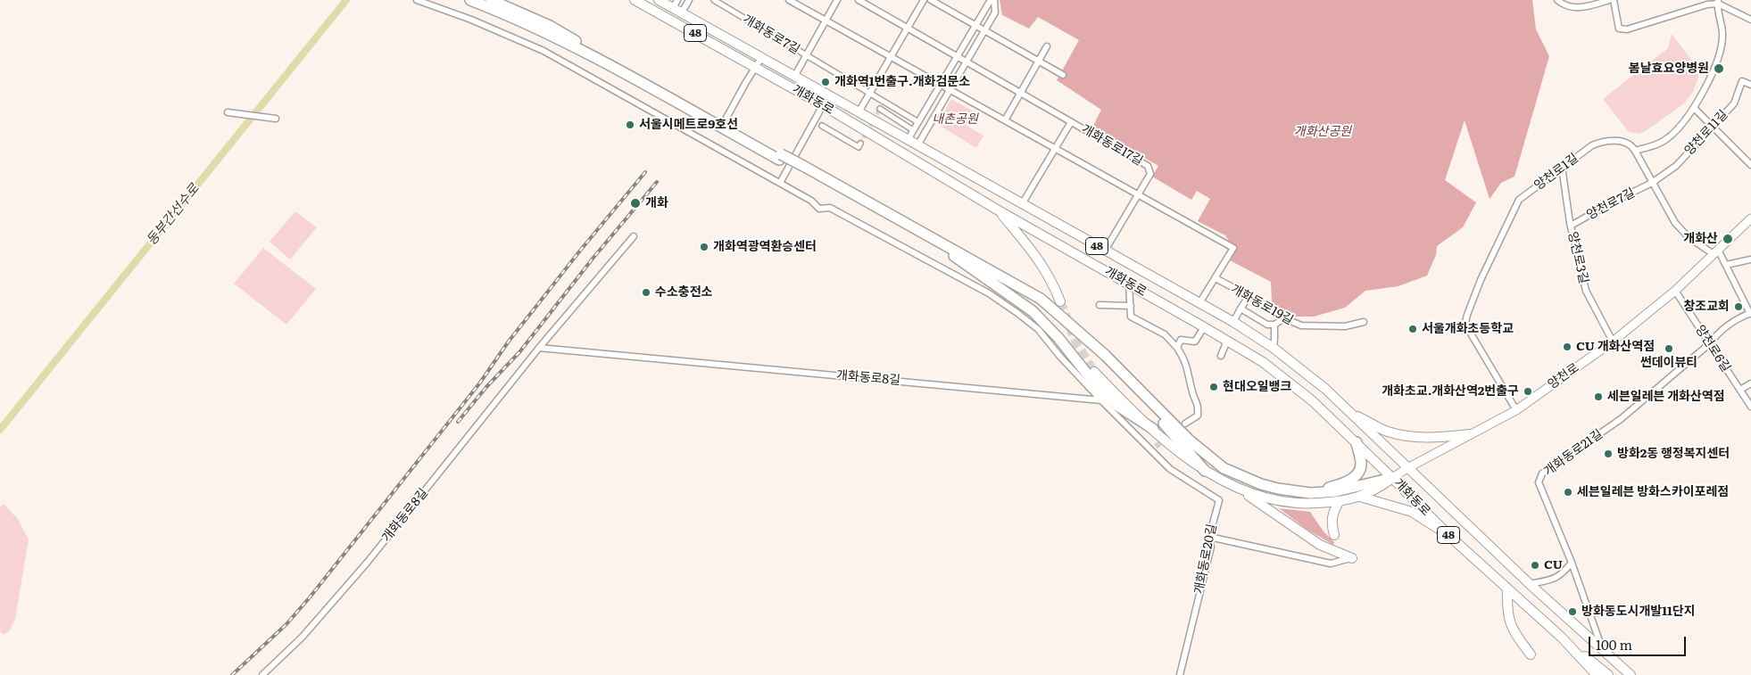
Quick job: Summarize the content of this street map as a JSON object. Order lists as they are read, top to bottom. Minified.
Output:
{"streets":{"main road":["48","개화동로","양천로"],"street":["개화동로7길","양천로11길","개화동로17길","양천로1길","양천로7길","양천로3길","개화동로19길","양천로6길","개화동로8길","개화동로21길","개화동로20길"]},"crossings":[["개화동로","개화동로17길"],["개화동로","양천로"],["개화동로","개화동로21길"],["양천로11길","양천로7길"],["양천로1길","양천로3길"],["양천로1길","양천로"],["양천로7길","양천로3길"],["양천로3길","양천로"],["양천로6길","양천로"],["양천로6길","개화동로21길"],["개화동로8길","개화동로20길"]],"water":["동부간선수로"],"parks":["내촌공원","개화산공원"],"places":["봄날효요양병원","개화역1번출구.개화검문소","서울시메트로9호선","개화","개화산","개화역광역환승센터","수소충전소","창조교회","서울개화초등학교","CU 개화산역점","썬데이뷰티","현대오일뱅크","개화초교.개화산역2번출구","세븐일레븐 개화산역점","방화2동 행정복지센터","세븐일레븐 방화스카이포레점","CU","방화동도시개발11단지"],"scale_bar":"100 m"}
